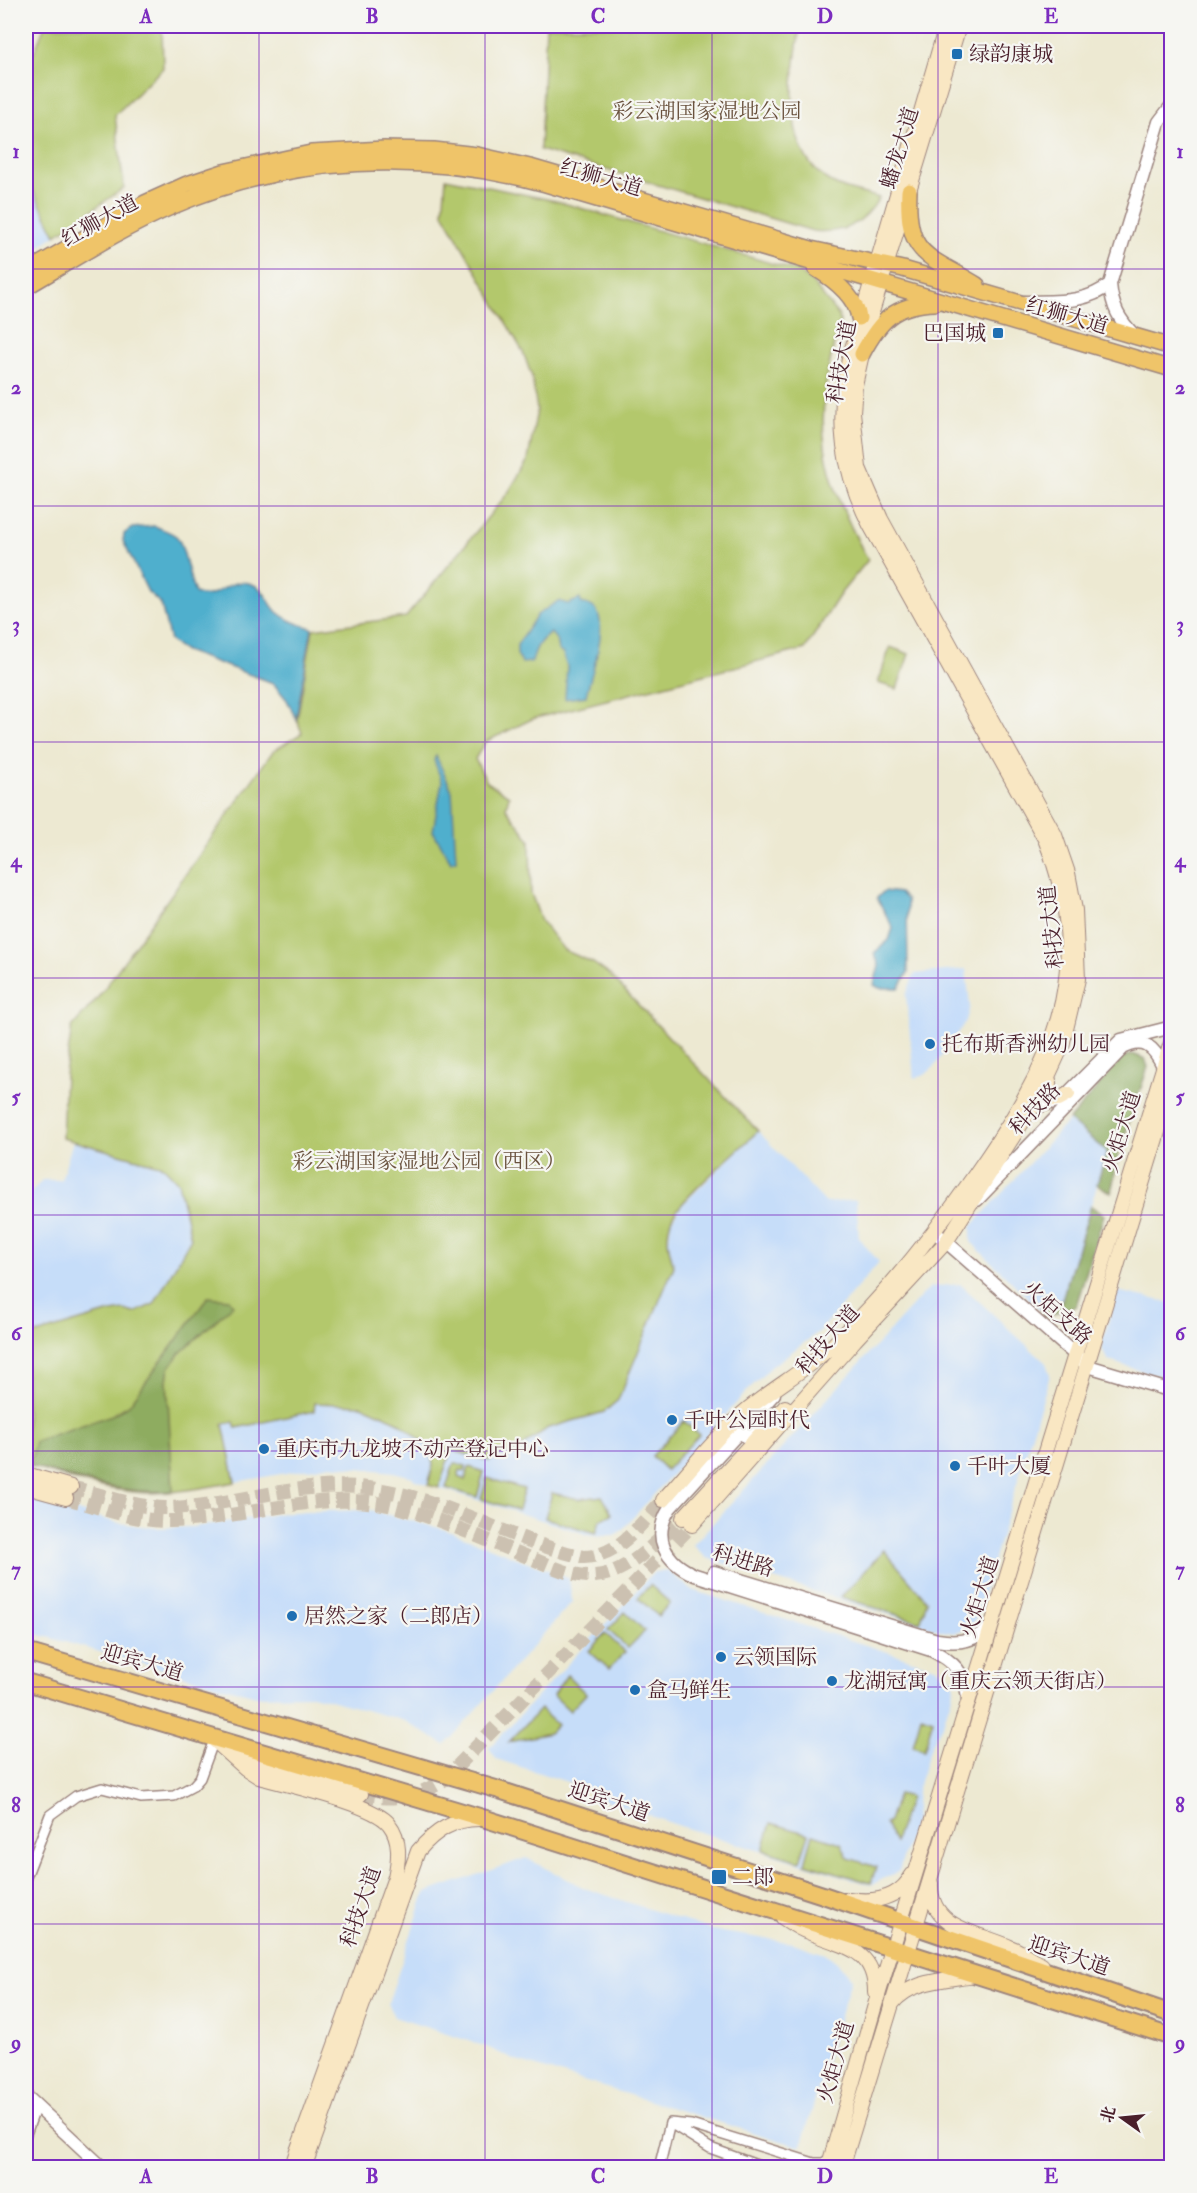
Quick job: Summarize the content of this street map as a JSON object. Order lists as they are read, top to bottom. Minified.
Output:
{"streets":{"highway":["迎宾大道"],"main road":["蟠龙大道","红狮大道","科技大道","火炬大道"],"street":["科技路","火炬支路","科进路"]},"crossings":[["蟠龙大道","红狮大道"],["蟠龙大道","科技大道"],["红狮大道","科技大道"],["科技大道","科技路"],["科技大道","火炬支路"],["科技大道","科进路"],["科技路","火炬大道"],["火炬大道","火炬支路"],["火炬大道","科进路"],["火炬大道","迎宾大道"]],"parks":["彩云湖国家湿地公园","彩云湖国家湿地公园（西区）"],"places":{"transit":["绿韵康城","巴国城","二郎"],"other":["托布斯香洲幼儿园","千叶公园时代","重庆市九龙坡不动产登记中心","千叶大厦","居然之家（二郎店）","云领国际","龙湖冠寓（重庆云领天街店）","盒马鲜生"]},"north":"left","grid":{"columns":["A","B","C","D","E"],"rows":["1","2","3","4","5","6","7","8","9"]}}
